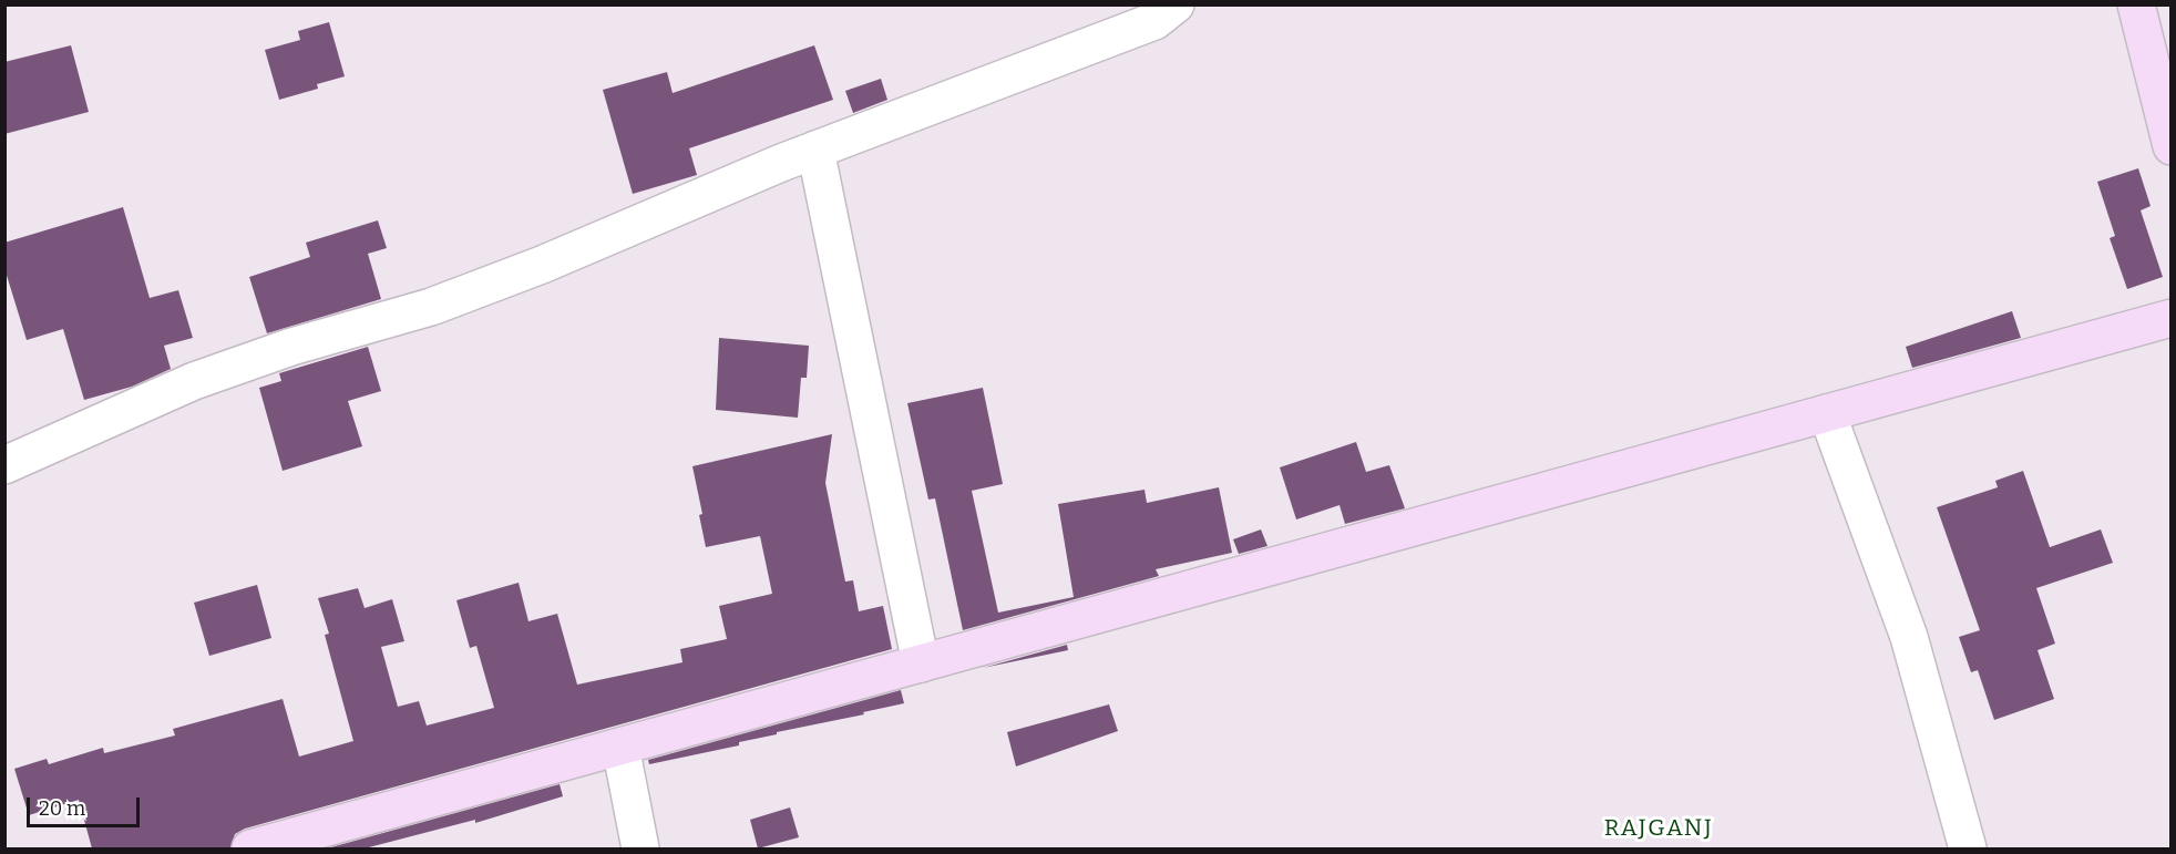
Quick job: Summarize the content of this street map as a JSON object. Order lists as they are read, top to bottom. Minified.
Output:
{"districts":["RAJGANJ"],"scale_bar":"20 m"}
